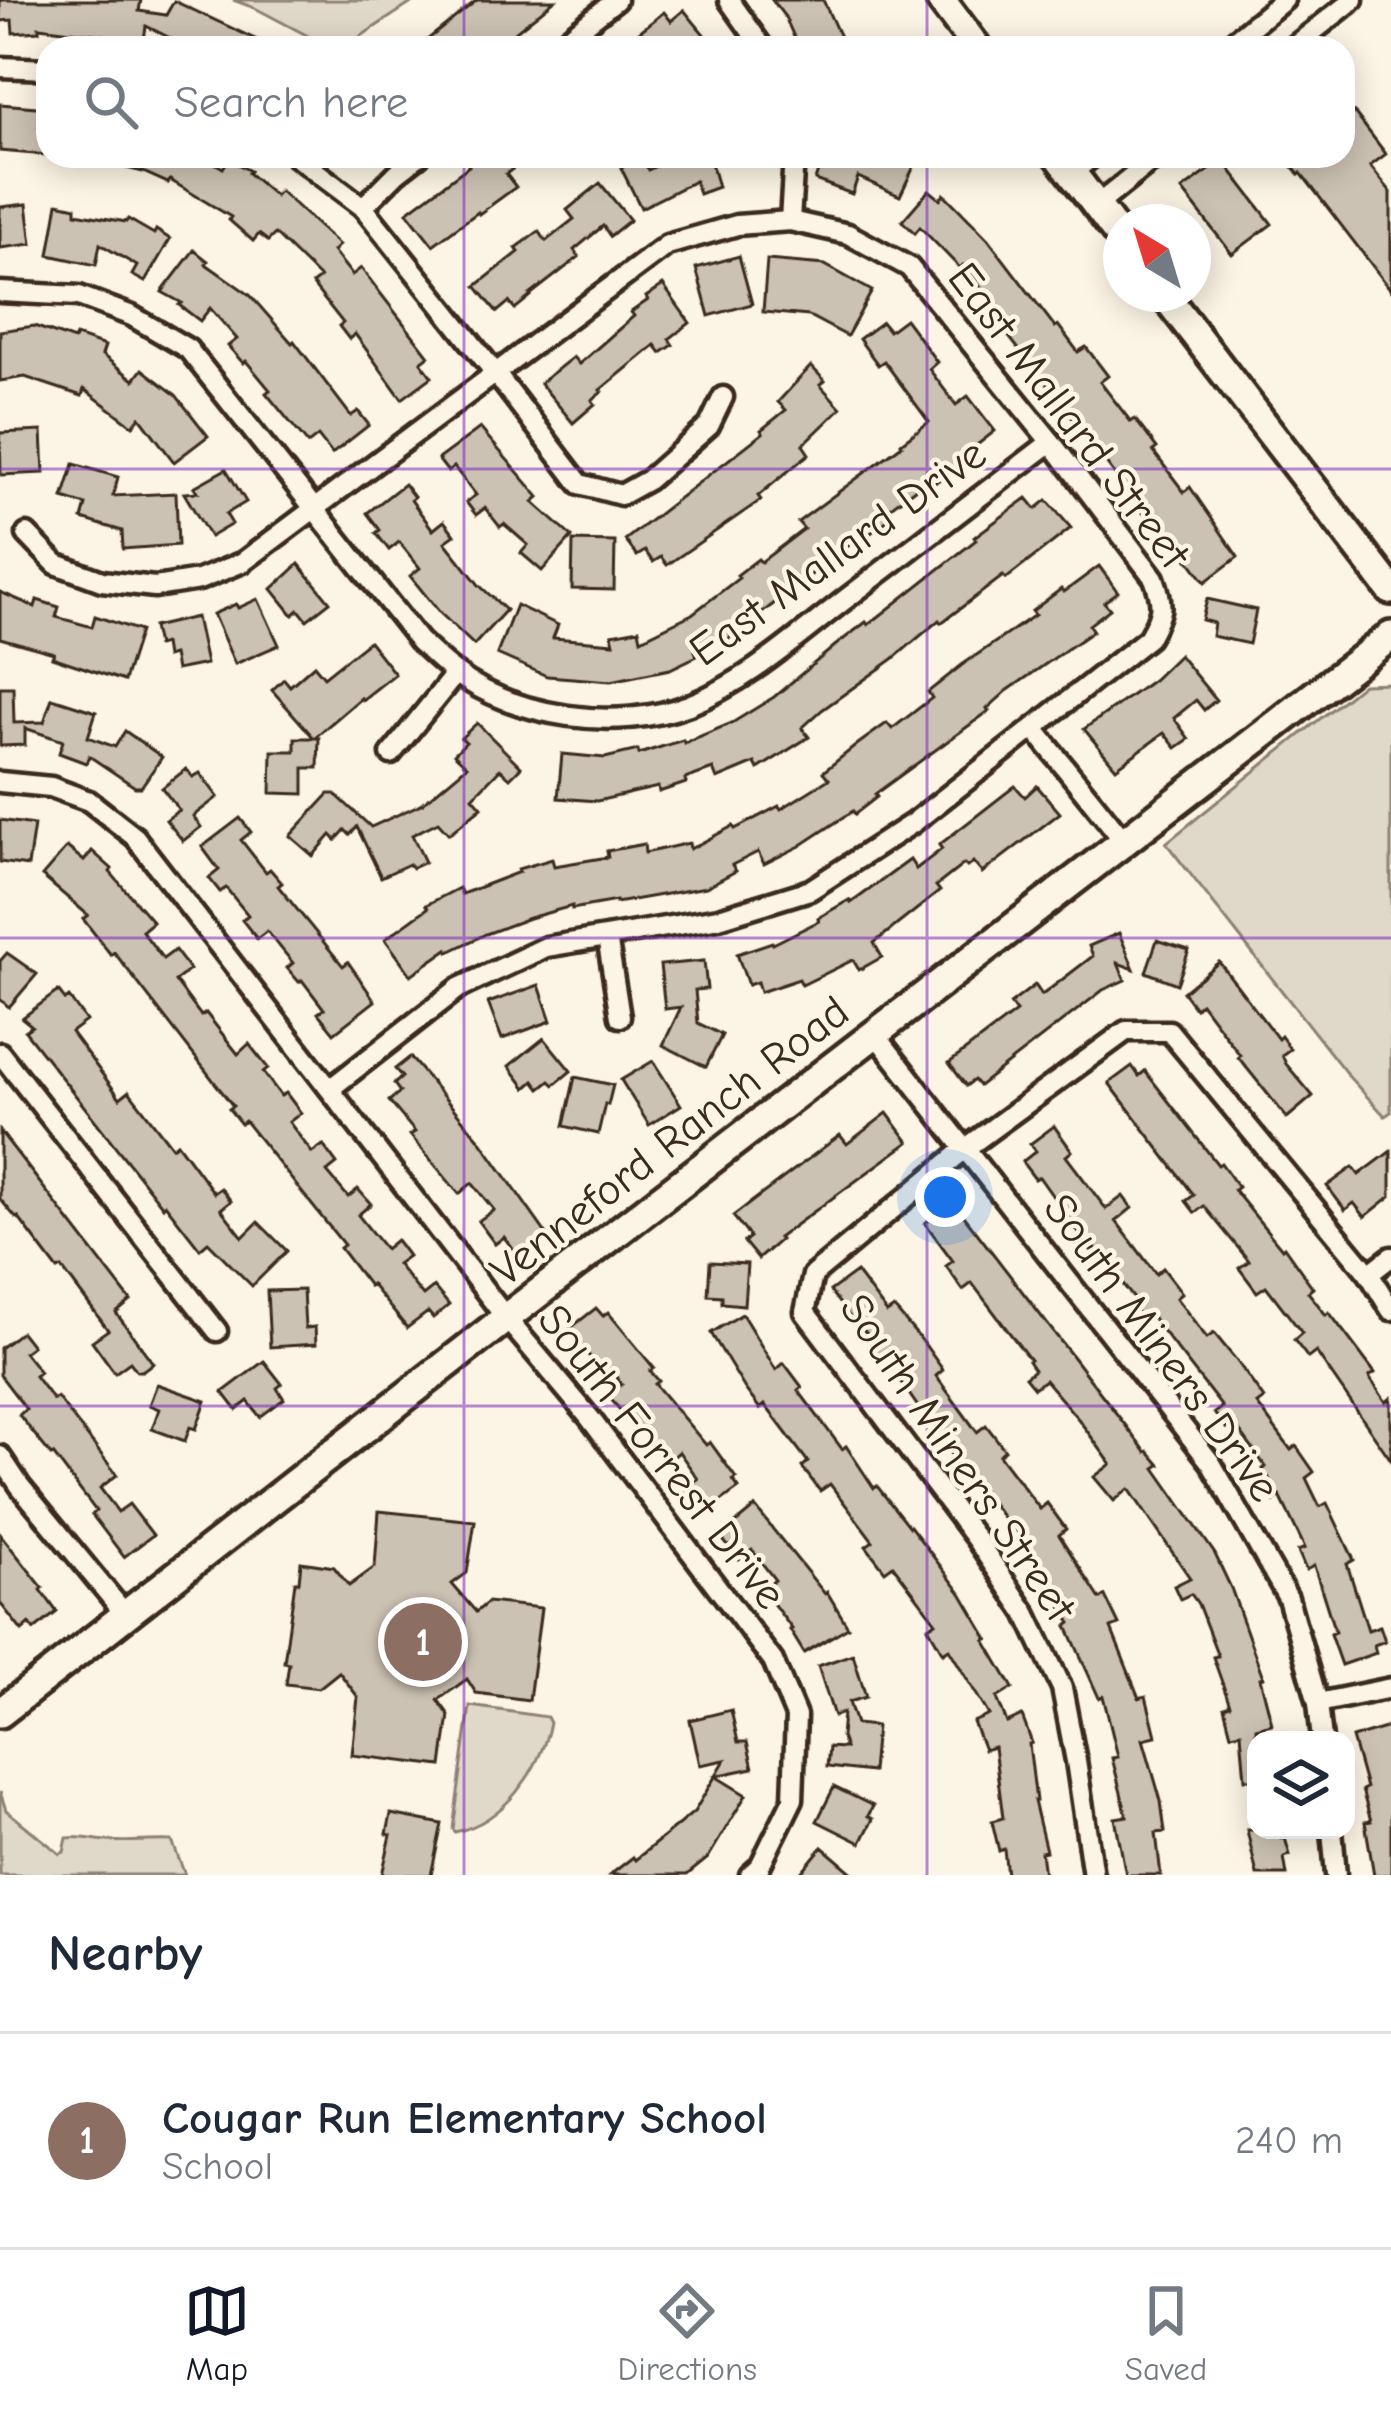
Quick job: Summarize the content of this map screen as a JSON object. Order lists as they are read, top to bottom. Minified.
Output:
{"streets":{"street":["East Mallard Street","East Mallard Drive","Venneford Ranch Road","South Miners Drive","South Forrest Drive","South Miners Street"]},"crossings":[["East Mallard Street","East Mallard Drive"],["East Mallard Street","South Forrest Drive"],["Venneford Ranch Road","South Miners Drive"],["Venneford Ranch Road","South Forrest Drive"],["South Miners Drive","South Miners Street"]],"north":"top left","page":{"search":"Search here","pins":"1","heading":"Nearby","list":[{"mark":"1","name":"Cougar Run Elementary School","note":"School","value":"240 m"}],"nav":["Map","Directions","Saved"]}}
